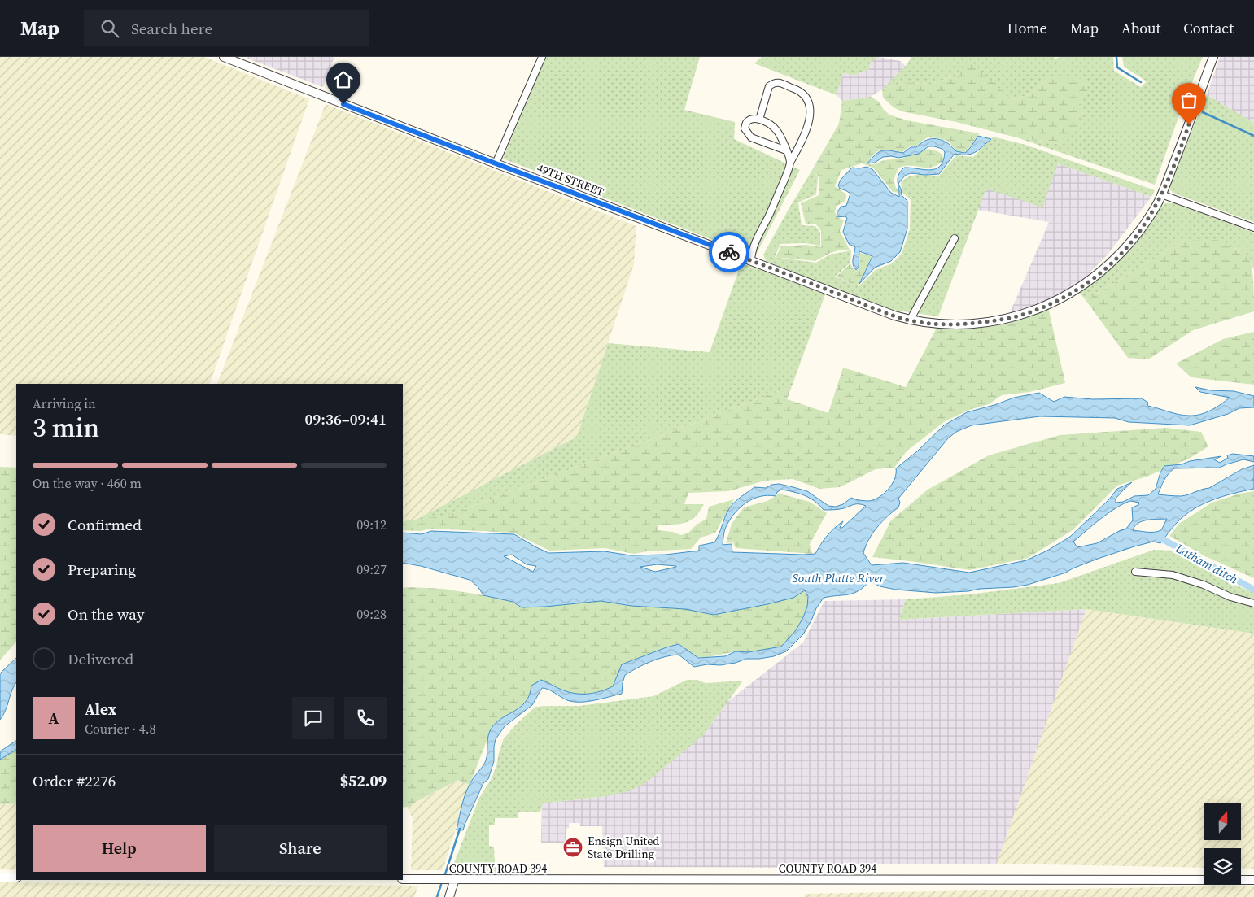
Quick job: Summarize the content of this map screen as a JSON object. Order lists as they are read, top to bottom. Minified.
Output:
{"streets":{"street":["49TH STREET","COUNTY ROAD 394"]},"water":["Latham ditch","South Platte River"],"places":{"office":["Ensign United State Drilling"]},"north":"top","page":{"header":"Map","search":"Search here","nav":["Home","Map","About","Contact"],"heading":["3 min","Arriving in","09:36–09:41"],"panel":["Alex","Courier · 4.8","Order #2276","$52.09"],"bar":"On the way · 460 m","list":[["Confirmed","09:12"],["Preparing","09:27"],["On the way","09:28"],"Delivered"],"round":"A","buttons":["Help","Share"]}}
